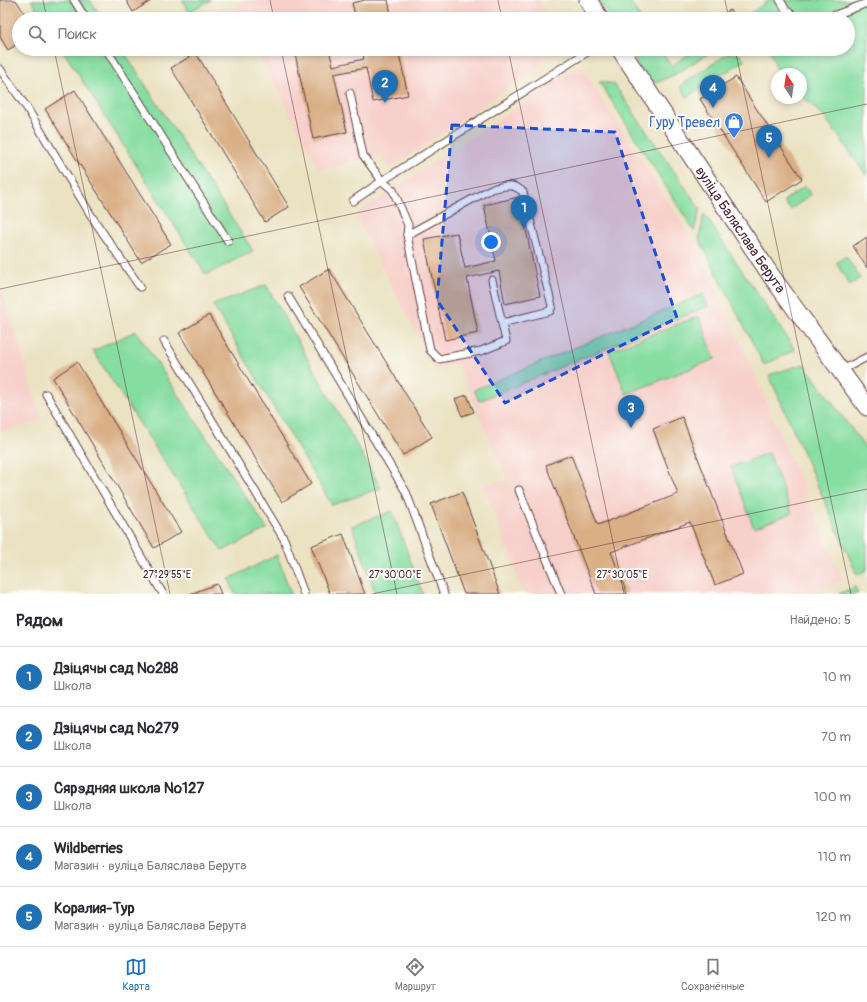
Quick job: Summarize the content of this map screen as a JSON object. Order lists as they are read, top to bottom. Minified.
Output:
{"streets":{"street":["вуліца Баляслава Берута"]},"places":{"shop":["Гуру Тревел"]},"north":"top","page":{"search":"Поиск","pins":["2","4","5","1","3"],"heading":["Рядом","Найдено: 5"],"list":[{"mark":"1","name":"Дзіцячы сад №288","note":"Школа","value":"10 m"},{"mark":"2","name":"Дзіцячы сад №279","note":"Школа","value":"70 m"},{"mark":"3","name":"Сярэдняя школа №127","note":"Школа","value":"100 m"},{"mark":"4","name":"Wildberries","note":"Магазин · вуліца Баляслава Берута","value":"110 m"},{"mark":"5","name":"Коралия-Тур","note":"Магазин · вуліца Баляслава Берута","value":"120 m"}],"nav":["Карта","Маршрут","Сохранённые"]},"coordinates":["27°29'55\"E","27°30'00\"E","27°30'05\"E"]}
